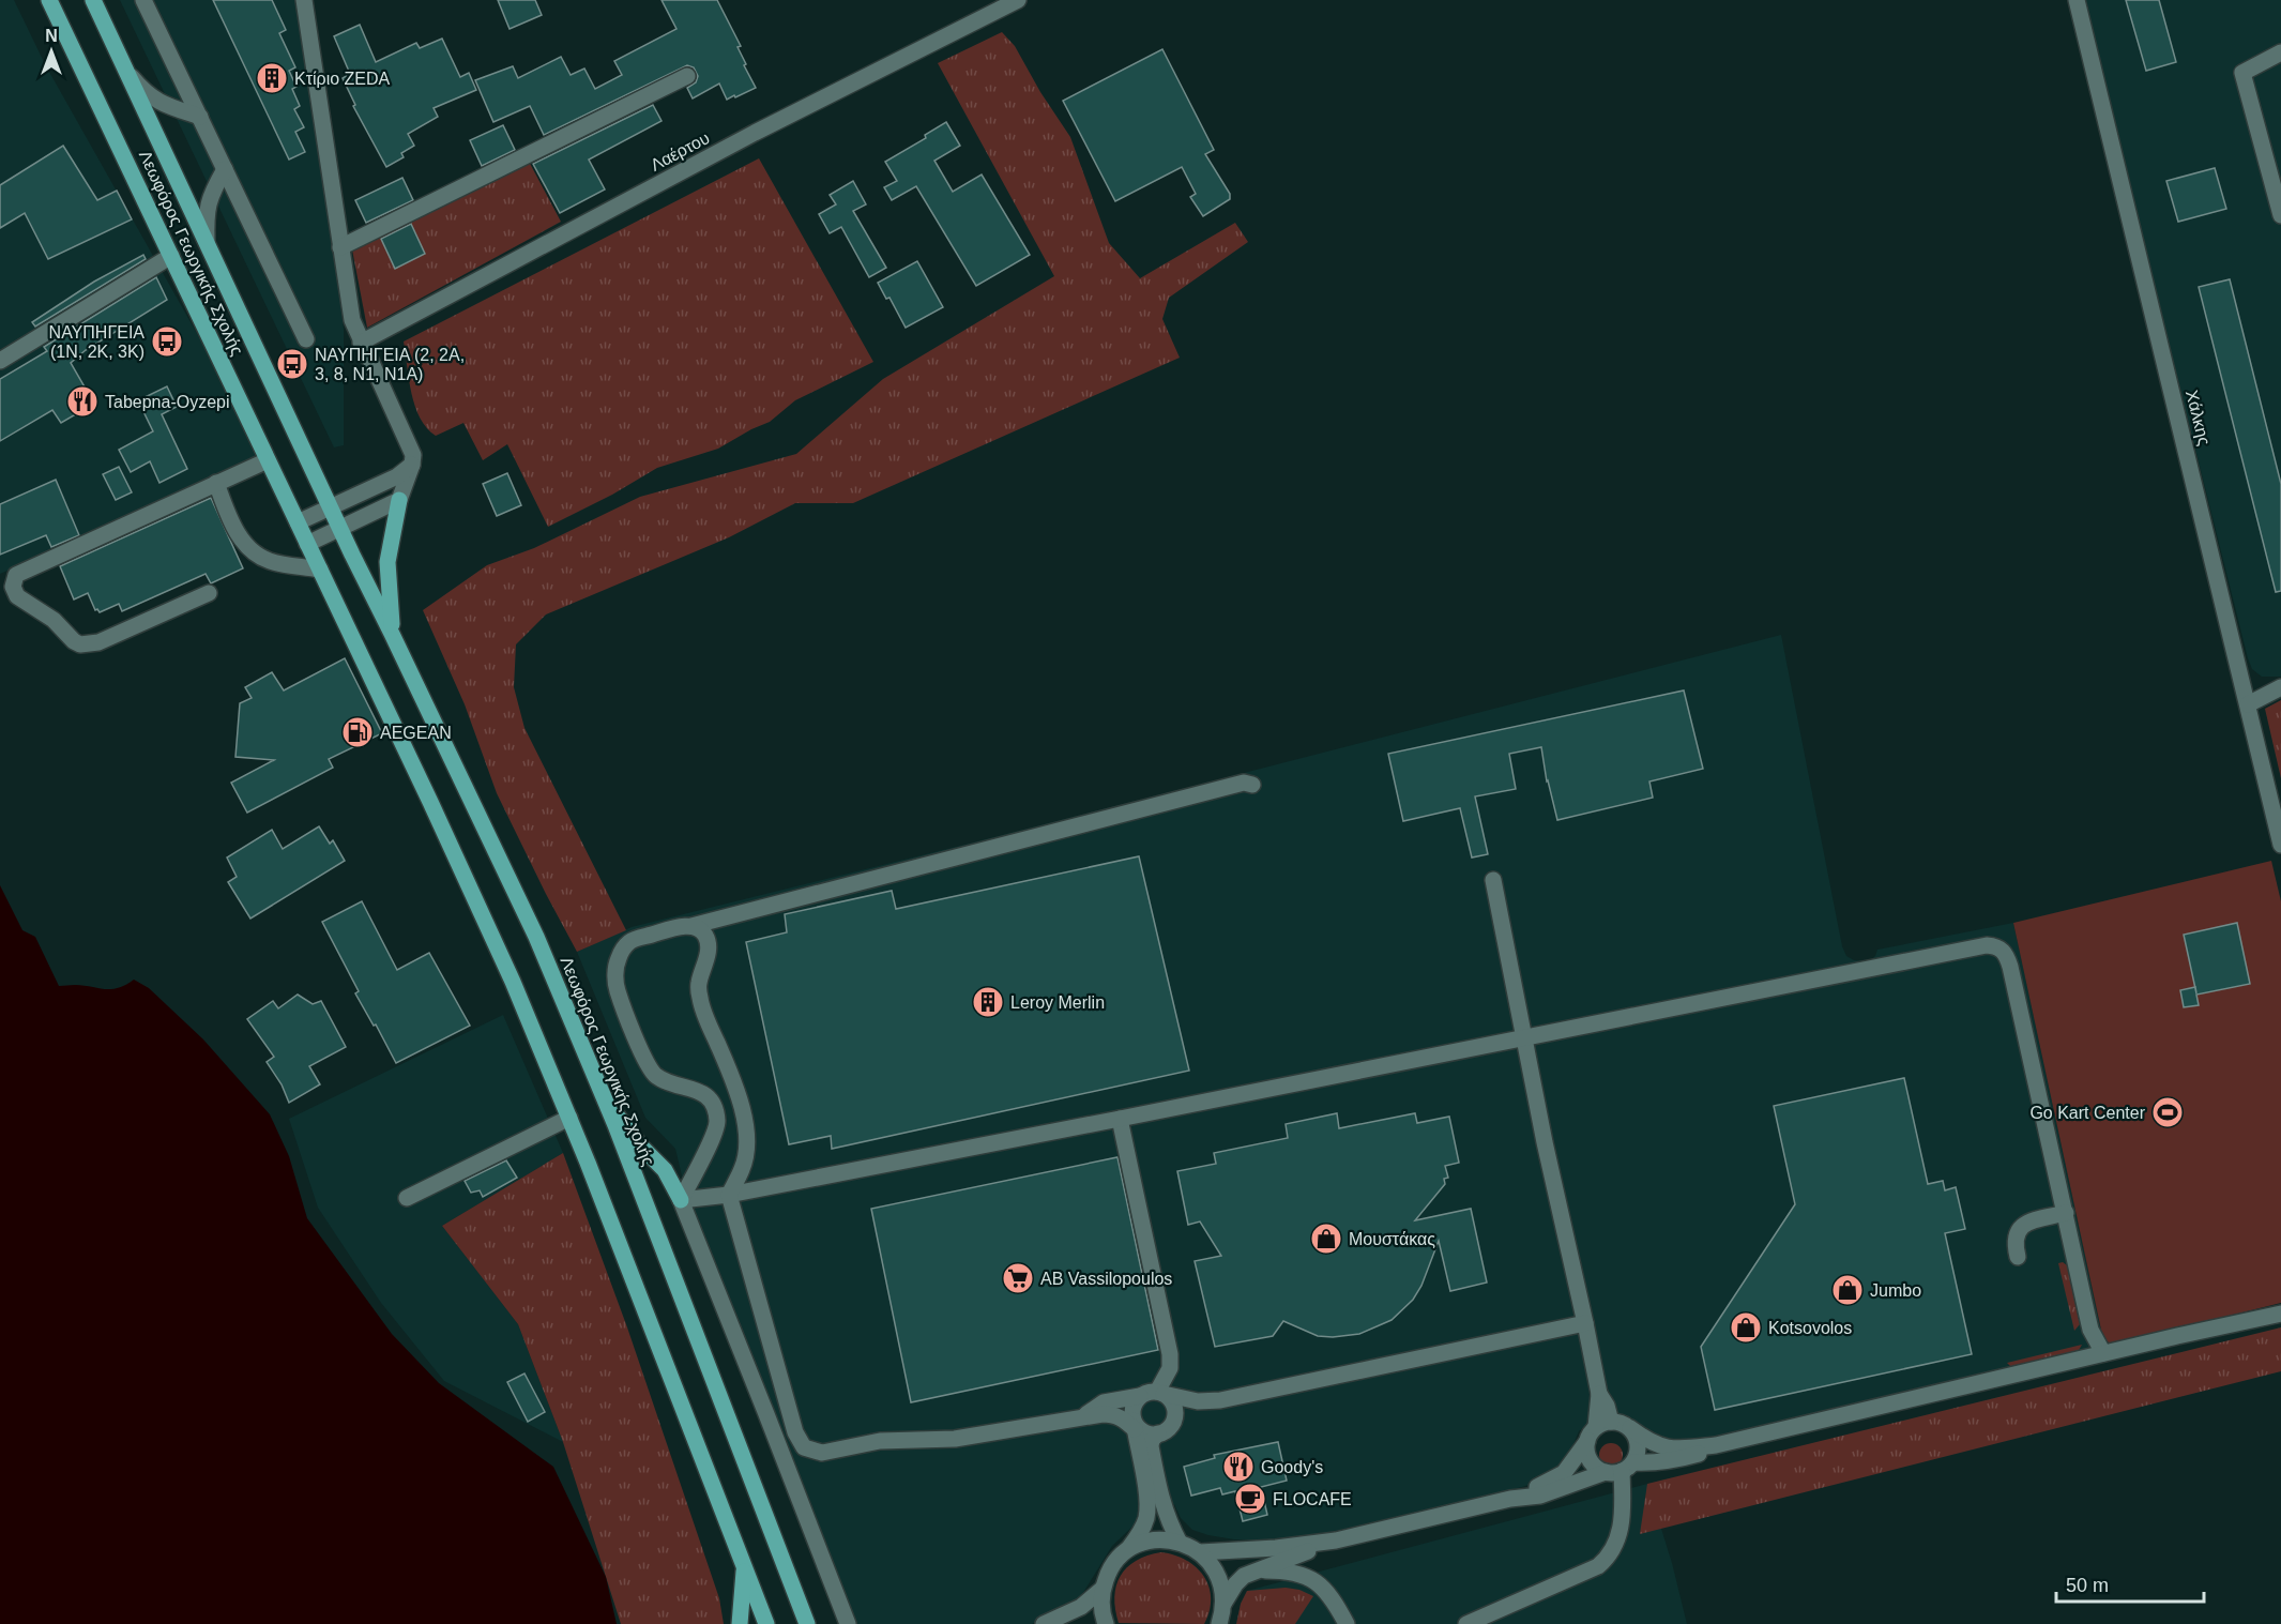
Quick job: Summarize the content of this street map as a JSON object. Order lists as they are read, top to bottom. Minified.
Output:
{"streets":{"main road":["Λεωφόρος Γεωργικής Σχολής"],"street":["Λαέρτου","Χάλκης"]},"places":{"building":["Κτίριο ZEDA","Leroy Merlin"],"bus stop":["ΝΑΥΠΗΓΕΙΑ (1Ν, 2Κ, 3Κ)","ΝΑΥΠΗΓΕΙΑ (2, 2Α, 3, 8, Ν1, Ν1Α)"],"restaurant":["Tabepna-Oyzepi","Goody's"],"fuel station":["AEGEAN"],"sports":["Go Kart Center"],"shop":["Μουστάκας","Jumbo","Kotsovolos"],"supermarket":["AB Vassilopoulos"],"cafe":["FLOCAFE"]},"scale_bar":"50 m","north":"top"}
